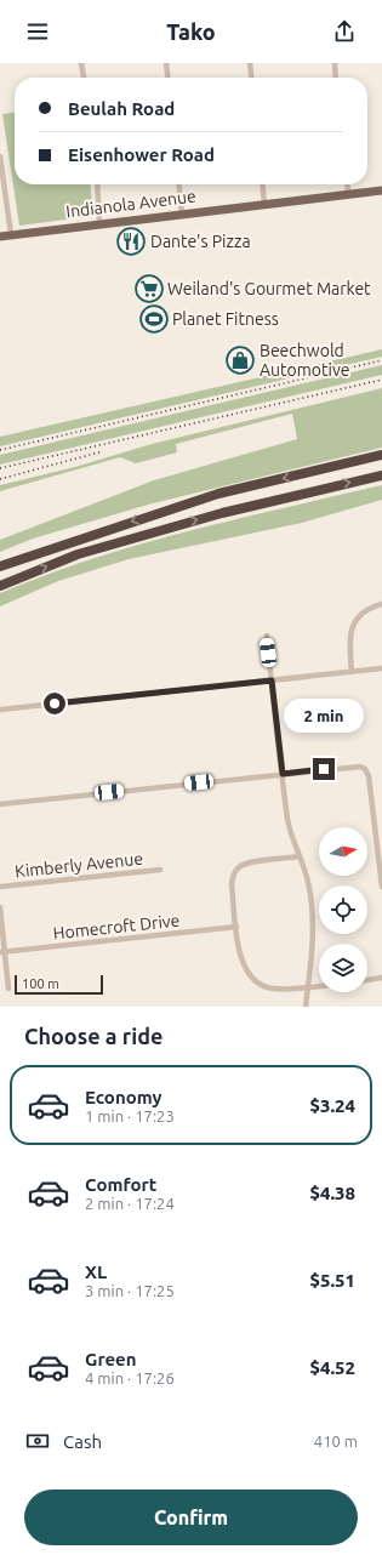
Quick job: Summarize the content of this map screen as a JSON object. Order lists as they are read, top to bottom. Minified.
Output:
{"streets":{"main road":["Indianola Avenue"],"street":["Kimberly Avenue","Homecroft Drive"]},"places":{"restaurant":["Dante's Pizza"],"supermarket":["Weiland's Gourmet Market"],"sports":["Planet Fitness"],"shop":["Beechwold Automotive"]},"scale_bar":"100 m","north":"right","page":{"header":"Tako","banner":["Beulah Road","Eisenhower Road"],"bubble":"2 min","scale":"100 m","heading":"Choose a ride","list":[{"name":"Economy","note":"1 min · 17:23","value":"$3.24"},{"name":"Comfort","note":"2 min · 17:24","value":"$4.38"},{"name":"XL","note":"3 min · 17:25","value":"$5.51"},{"name":"Green","note":"4 min · 17:26","value":"$4.52"}],"pay":["Cash","410 m"],"buttons":"Confirm"}}
